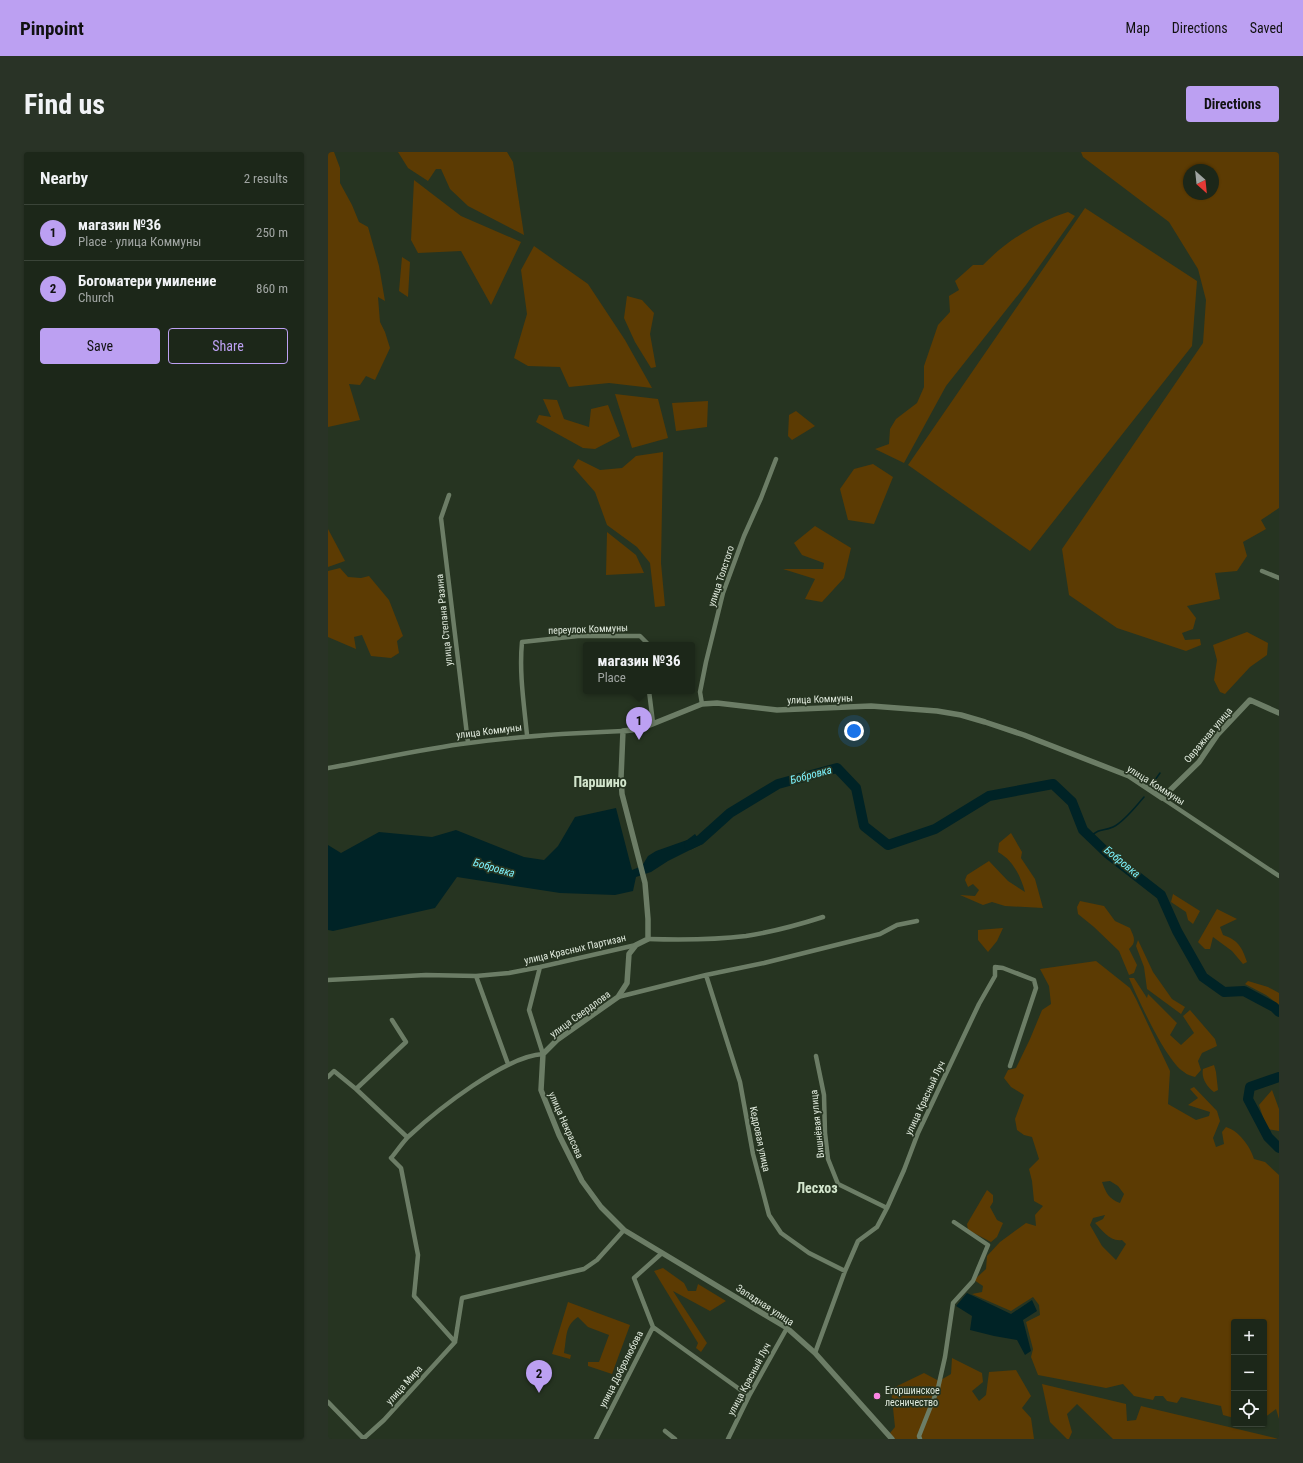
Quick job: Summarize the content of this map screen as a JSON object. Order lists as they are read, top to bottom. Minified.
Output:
{"streets":{"street":["улица Толстого","улица Степана Разина","переулок Коммуны","улица Коммуны","Овражная улица","улица Красных Партизан","улица Свердлова","улица Красный Луч","Вишнёвая улица","улица Некрасова","Кедровая улица","Западная улица","улица Добролюбова","улица Мира"]},"crossings":[["улица Толстого","улица Коммуны"],["улица Степана Разина","улица Коммуны"],["переулок Коммуны","улица Коммуны"],["улица Коммуны","Овражная улица"],["улица Красных Партизан","улица Некрасова"],["улица Свердлова","улица Некрасова"],["улица Свердлова","Кедровая улица"],["улица Красный Луч","Вишнёвая улица"],["улица Красный Луч","Кедровая улица"],["улица Красный Луч","Западная улица"],["улица Красный Луч","улица Добролюбова"],["улица Некрасова","Западная улица"]],"districts":["Паршино","Лесхоз"],"water":["Бобровка"],"places":["Егоршинское лесничество"],"north":"bottom right","page":{"header":"Pinpoint","nav":["Map","Directions","Saved"],"buttons":["Directions",["Save","Share"]],"title":"Find us","heading":["Nearby","2 results"],"list":[{"mark":"1","name":"магазин №36","note":"Place · улица Коммуны","value":"250 m"},{"mark":"2","name":"Богоматери умиление","note":"Church","value":"860 m"}],"popup":["магазин №36","Place"],"pins":["1","2"],"map_buttons":["+","−"]}}
